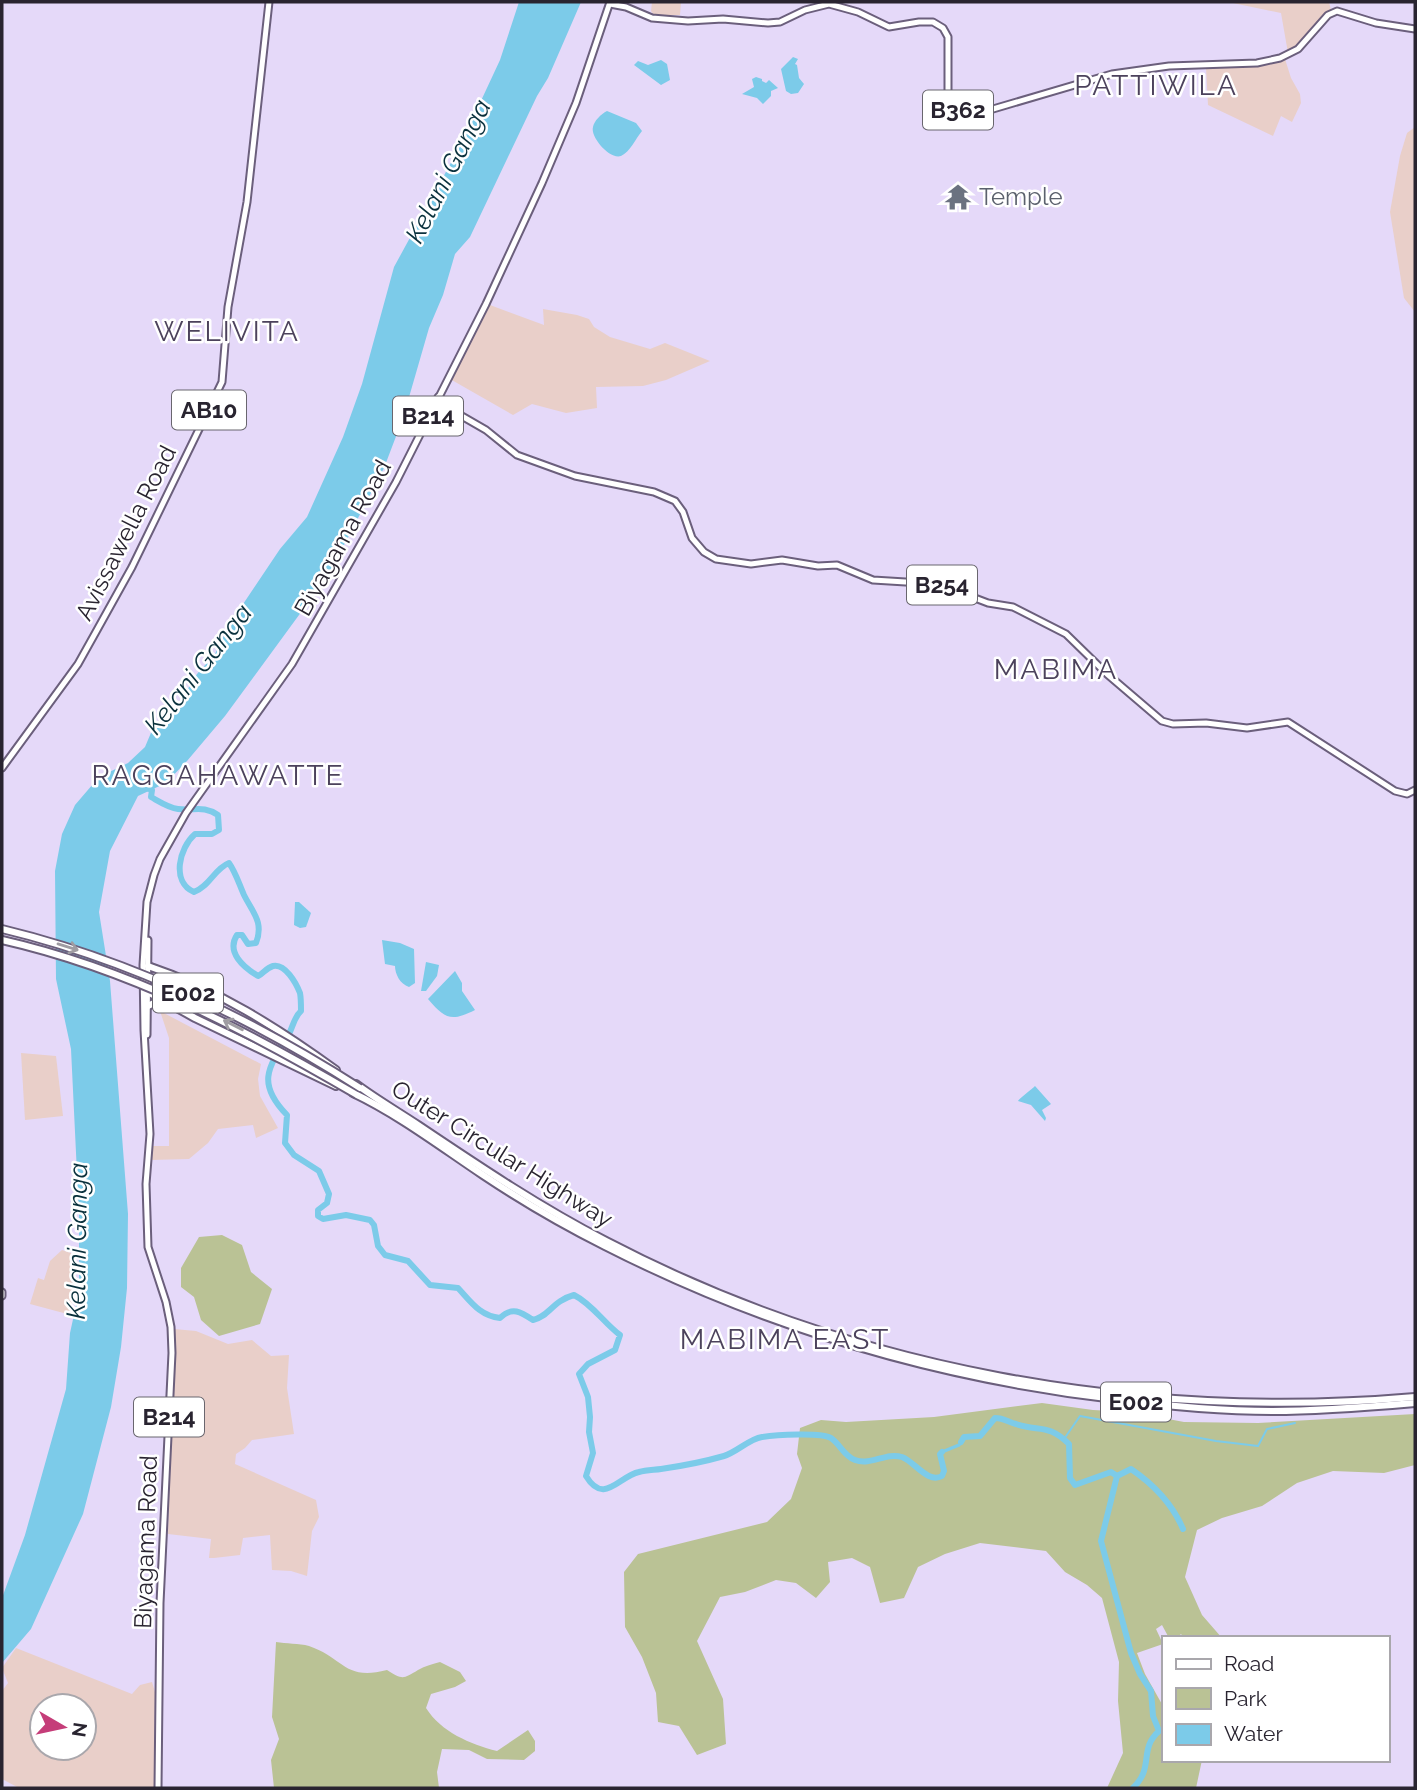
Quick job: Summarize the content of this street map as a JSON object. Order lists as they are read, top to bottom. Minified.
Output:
{"streets":{"highway":["E002","Outer Circular Highway"],"main road":["B362","AB10","B214","Avissawella Road","Biyagama Road","B254"]},"crossings":[["B362","Biyagama Road"],["Biyagama Road","B254"]],"districts":["PATTIWILA","WELIVITA","MABIMA","RAGGAHAWATTE","MABIMA EAST"],"water":["Kelani Ganga"],"places":{"temple":["Temple"]},"legend":["Road","Park","Water"],"north":"right"}
